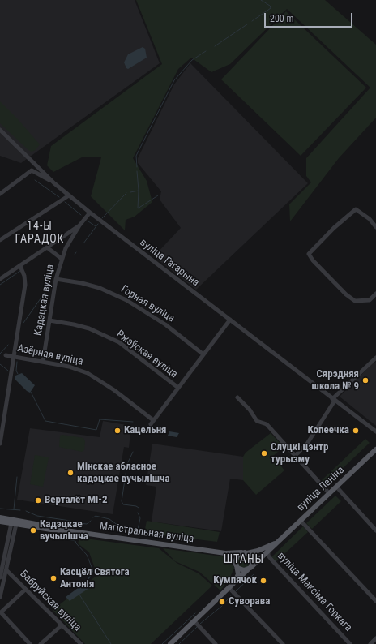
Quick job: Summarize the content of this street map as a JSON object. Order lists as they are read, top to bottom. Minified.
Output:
{"streets":{"main road":["вуліца Леніна","Магістральная вуліца"],"street":["вуліца Гагарына","Кадэцкая вуліца","Горная вуліца","Ржэўская вуліца","Азёрная вуліца","вуліца Максіма Горкага","Бабруйская вуліца"]},"crossings":[["Кадэцкая вуліца","Горная вуліца"],["Кадэцкая вуліца","Ржэўская вуліца"],["Кадэцкая вуліца","Азёрная вуліца"],["Ржэўская вуліца","Азёрная вуліца"],["вуліца Леніна","Магістральная вуліца"],["вуліца Леніна","вуліца Максіма Горкага"]],"districts":["14-Ы ГАРАДОК","ШТАНЫ"],"places":["Сярэдняя школа № 9","Кацельня","Копеечка","Слуцкі цэнтр турызму","Мінскае абласное кадэцкае вучылішча","Верталёт Мі-2","Кадэцкае вучылішча","Касцёл Святога Антонія","Кумпячок","Суворава"],"scale_bar":"200 m"}
